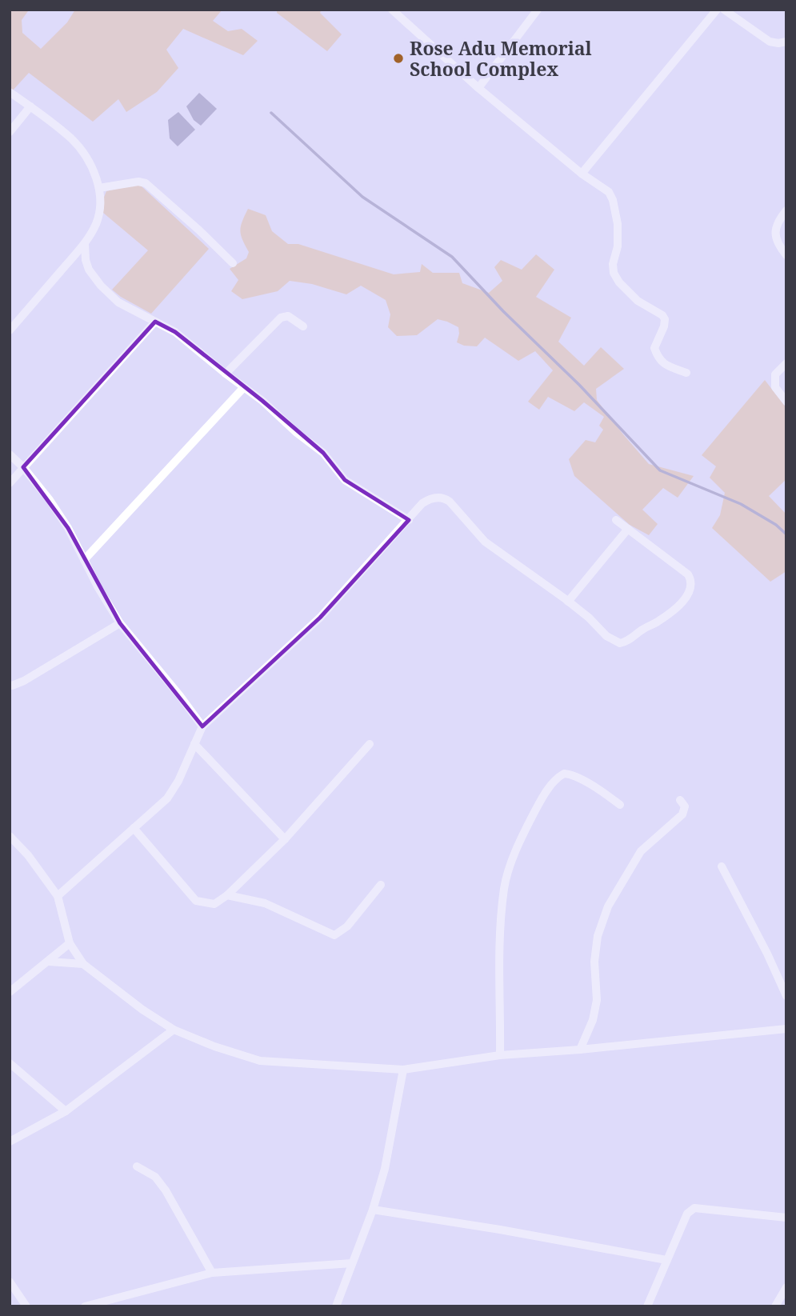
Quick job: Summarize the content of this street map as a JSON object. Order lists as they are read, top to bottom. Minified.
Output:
{"places":["Rose Adu Memorial School Complex"]}
